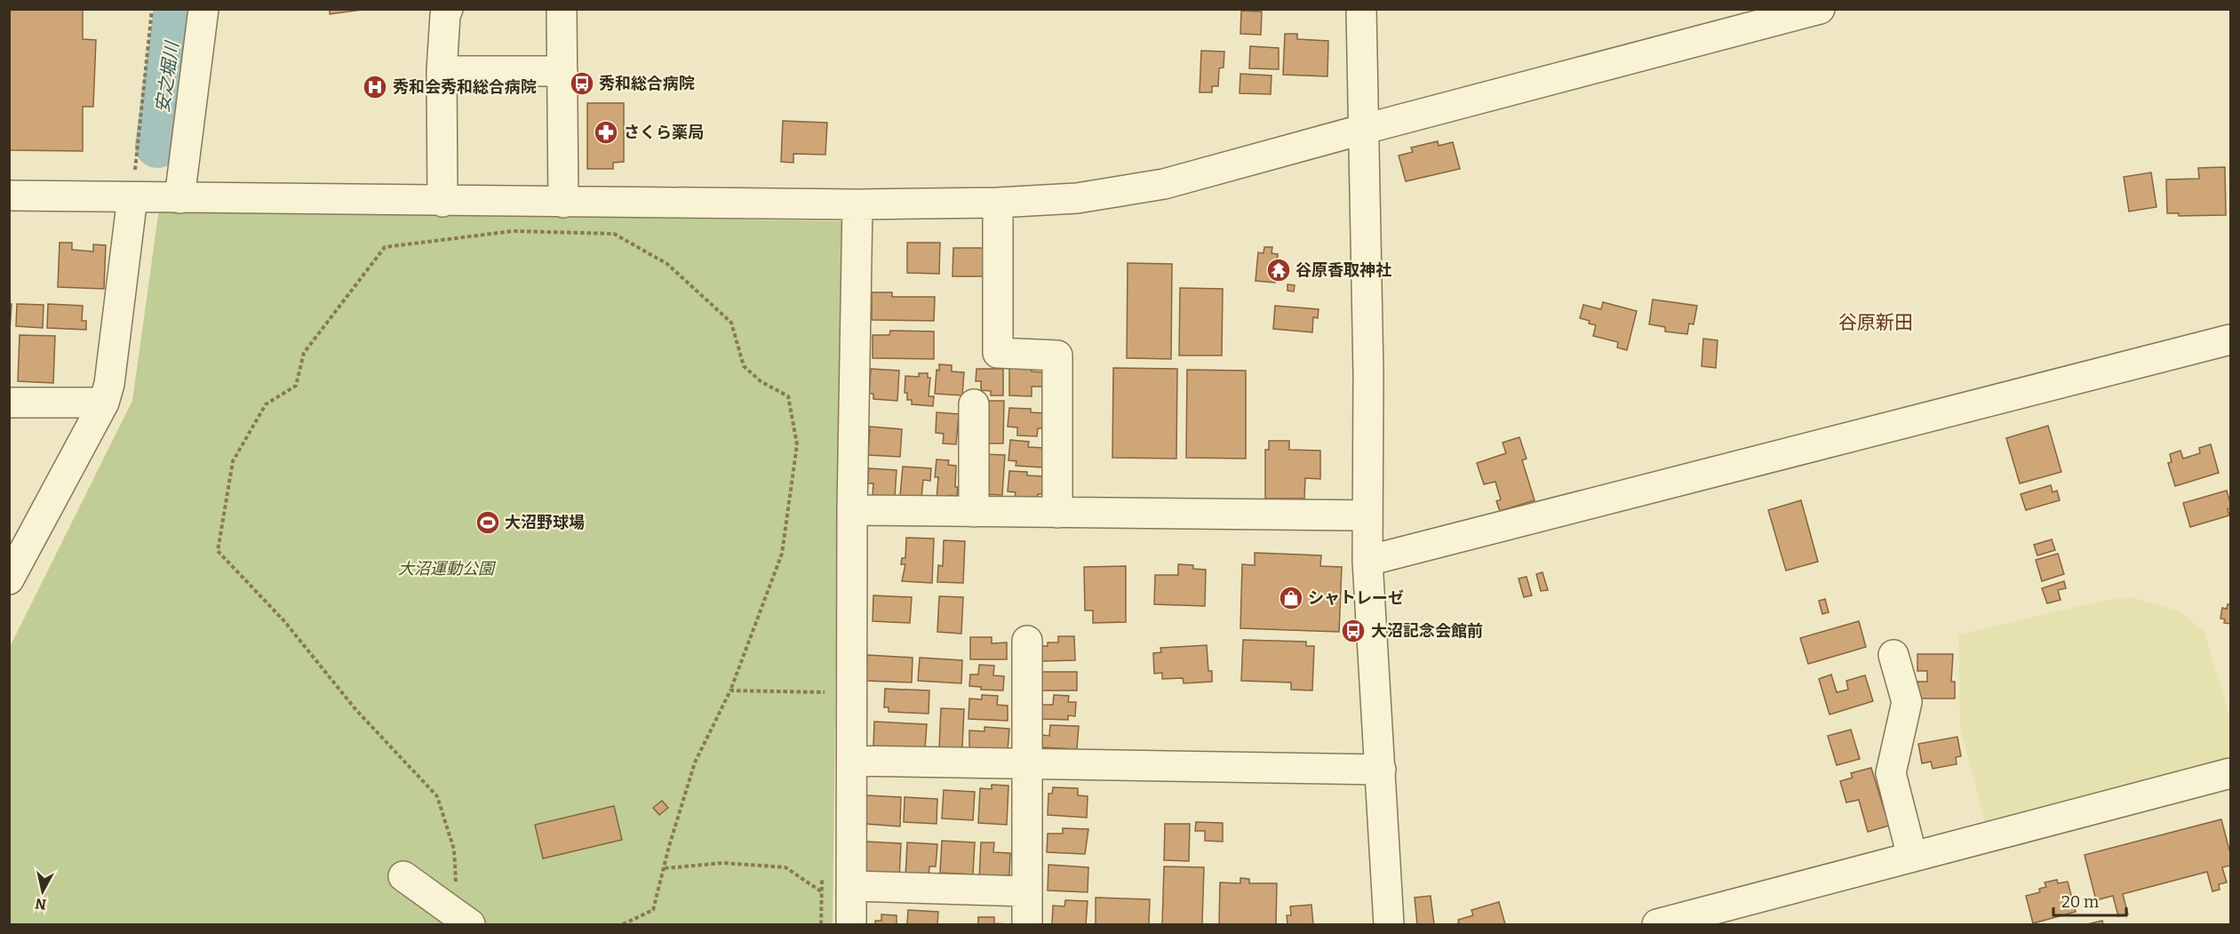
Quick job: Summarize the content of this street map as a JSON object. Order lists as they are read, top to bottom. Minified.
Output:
{"districts":["谷原新田"],"water":["安之堀川"],"parks":["大沼運動公園"],"places":{"bus stop":["秀和総合病院","大沼記念会館前"],"hospital":["秀和会秀和総合病院"],"pharmacy":["さくら薬局"],"temple":["谷原香取神社"],"sports":["大沼野球場"],"shop":["シャトレーゼ"]},"scale_bar":"20 m","north":"bottom"}
